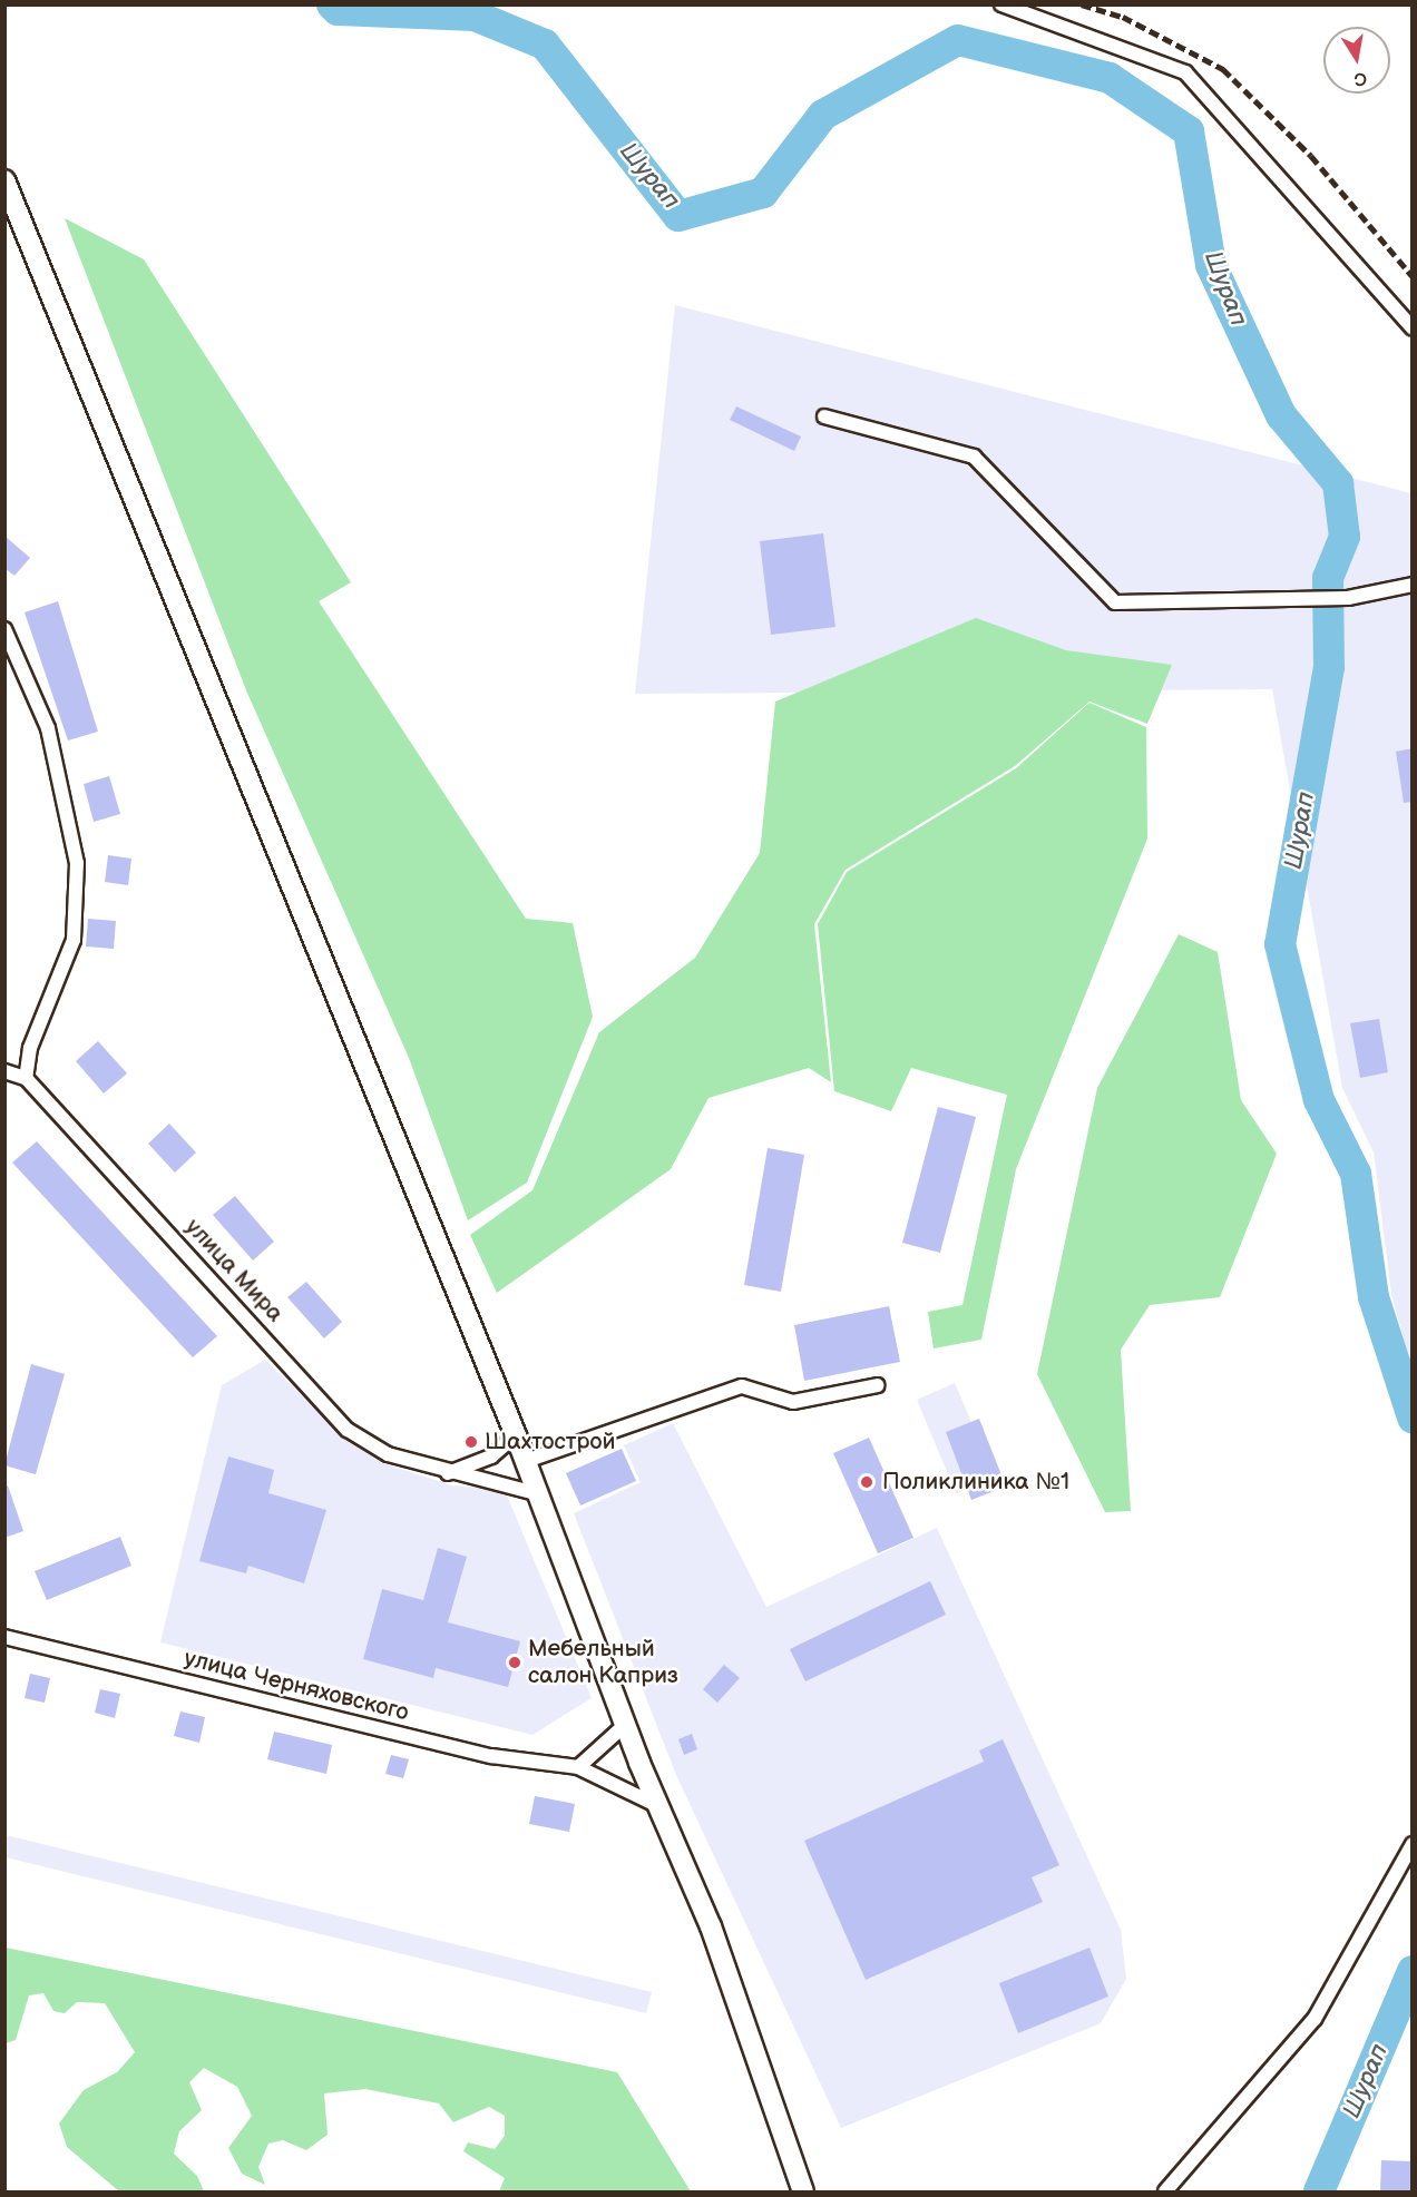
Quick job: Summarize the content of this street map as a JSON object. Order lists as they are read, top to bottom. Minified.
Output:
{"streets":{"street":["улица Мира","улица Черняховского"]},"water":["Шурап"],"places":["Шахтострой","Поликлиника №1","Мебельный салон Каприз"],"north":"bottom"}
